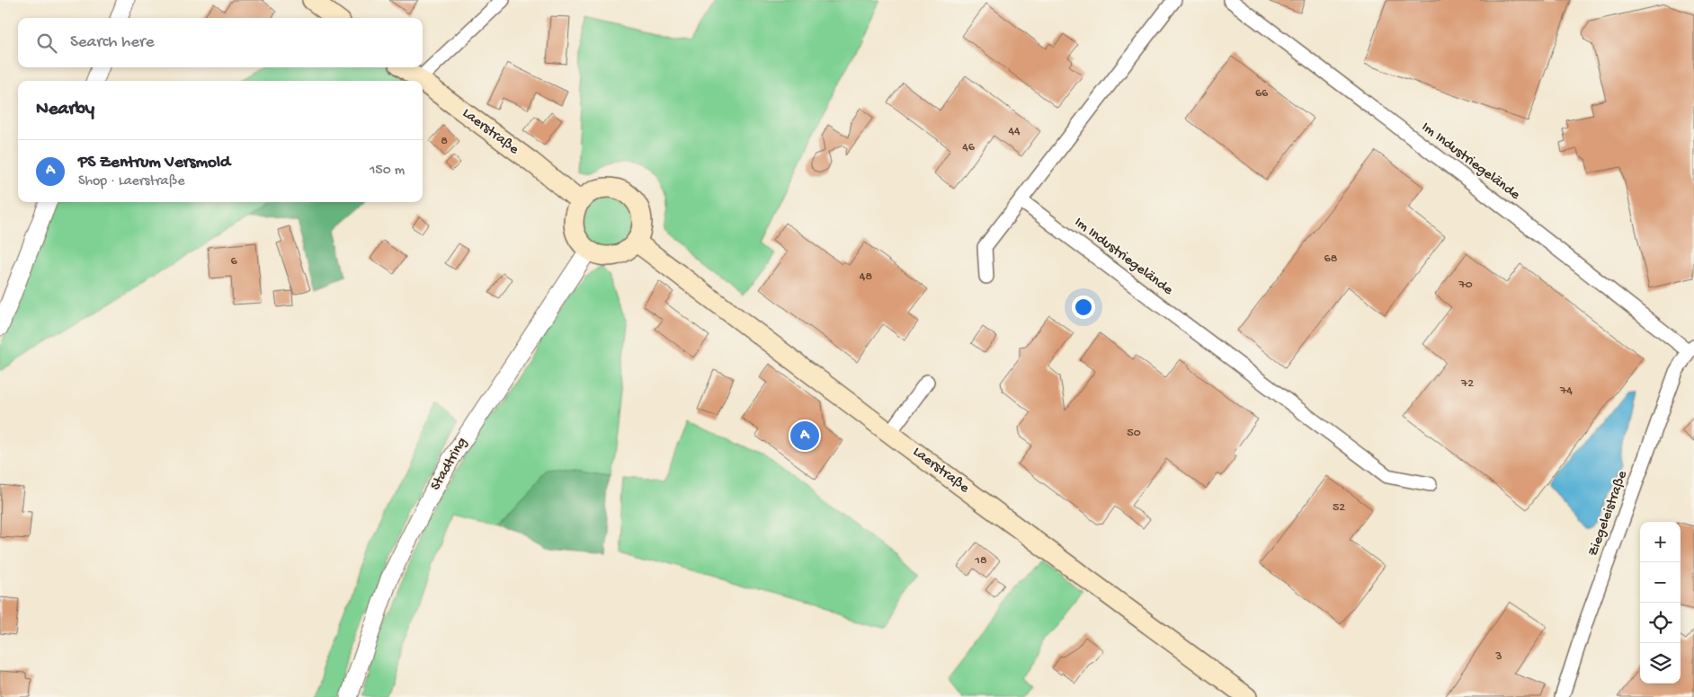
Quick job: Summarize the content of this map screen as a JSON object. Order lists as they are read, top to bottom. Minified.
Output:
{"streets":{"main road":["Laerstraße"],"street":["Im Industriegelände","Stadtring","Ziegeleistraße"]},"crossings":[["Laerstraße","Stadtring"],["Im Industriegelände","Ziegeleistraße"]],"house_numbers":["66","44","8","46","68","6","48","70","72","74","50","52","18","3"],"page":{"search":"Search here","heading":"Nearby","list":[{"mark":"A","name":"PS Zentrum Versmold","note":"Shop · Laerstraße","value":"150 m"}],"pins":"A","map_buttons":["+","−"]}}
